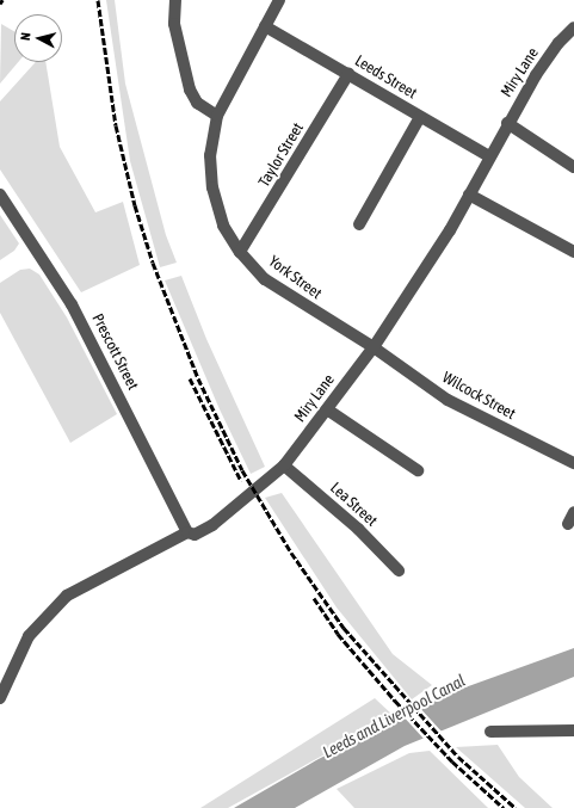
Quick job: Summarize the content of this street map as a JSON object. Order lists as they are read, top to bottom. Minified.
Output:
{"streets":{"street":["Miry Lane","Leeds Street","Taylor Street","York Street","Prescott Street","Wilcock Street","Lea Street"]},"crossings":[["Miry Lane","Leeds Street"],["Miry Lane","York Street"],["Miry Lane","Prescott Street"],["Miry Lane","Wilcock Street"],["Miry Lane","Lea Street"],["Leeds Street","Taylor Street"],["Leeds Street","York Street"],["Taylor Street","York Street"],["York Street","Wilcock Street"]],"water":["Leeds and Liverpool Canal"],"north":"left"}
